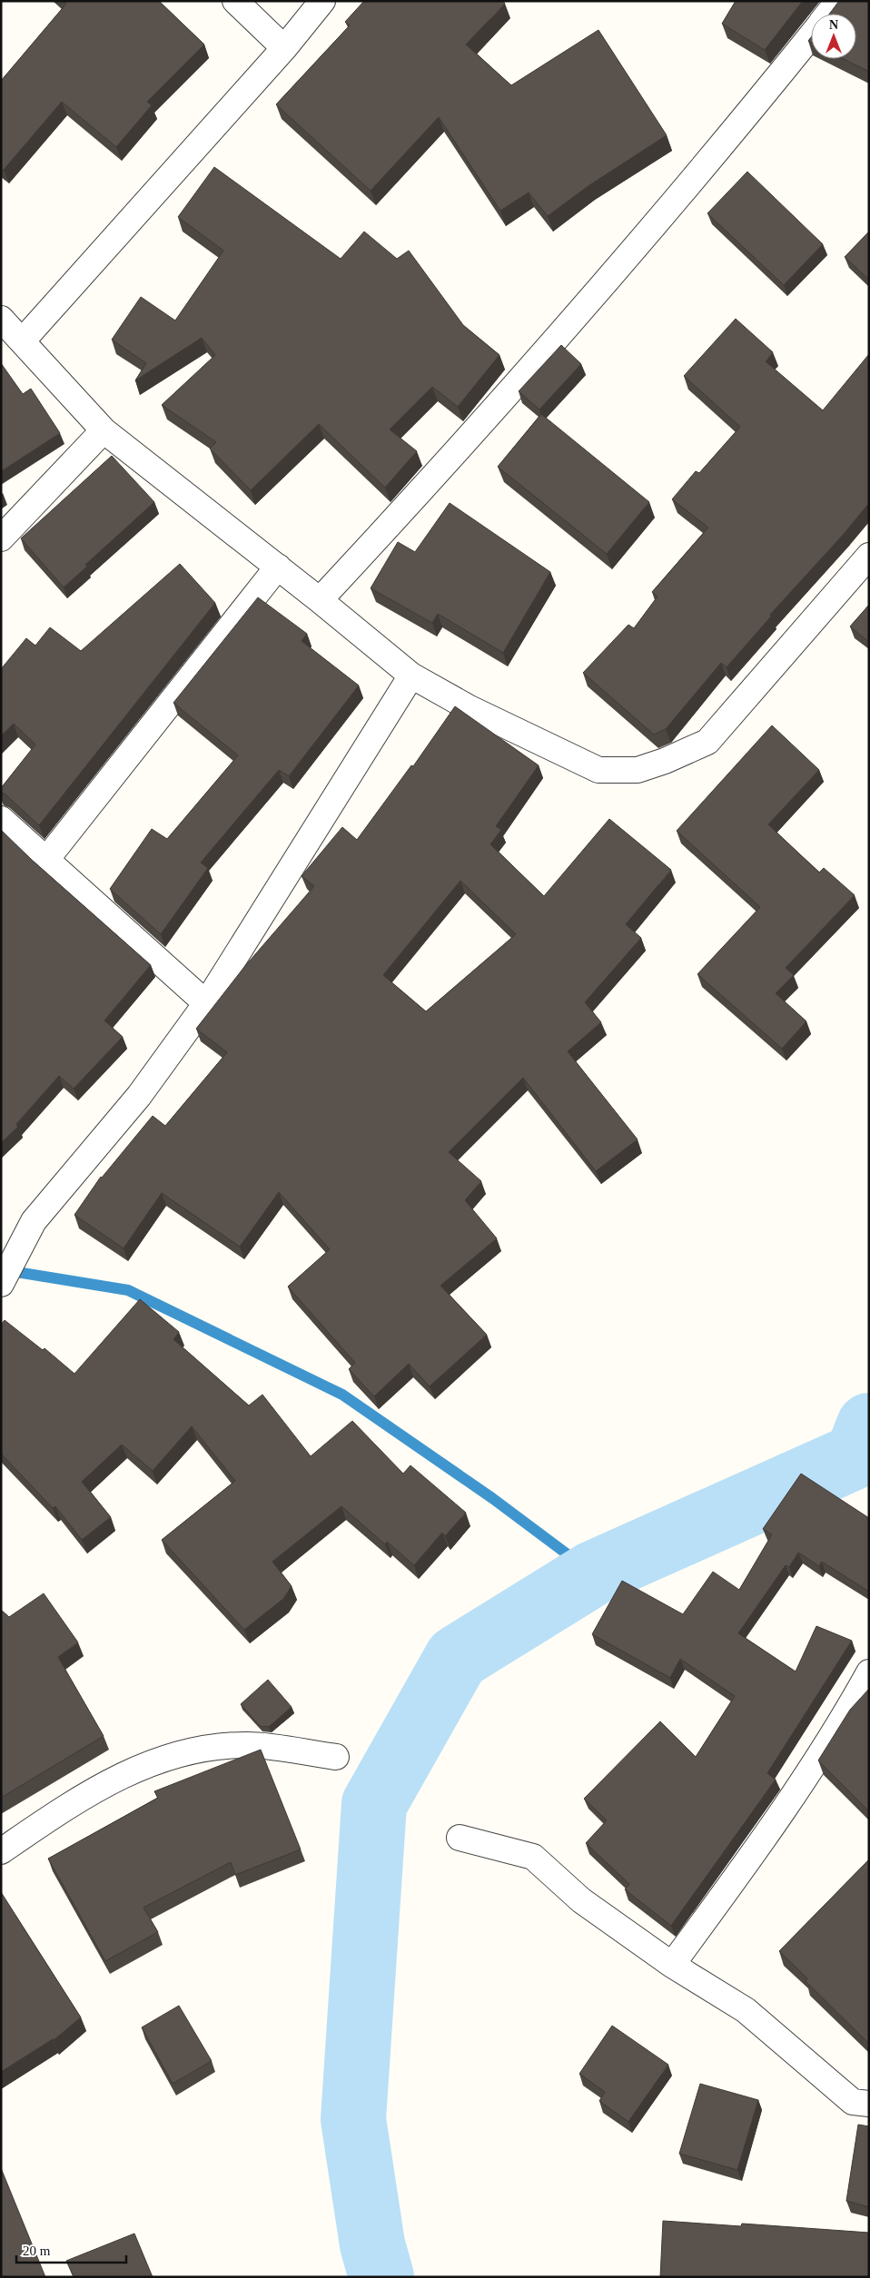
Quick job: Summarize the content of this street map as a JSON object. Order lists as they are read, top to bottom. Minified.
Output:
{"scale_bar":"20 m","north":"top"}
